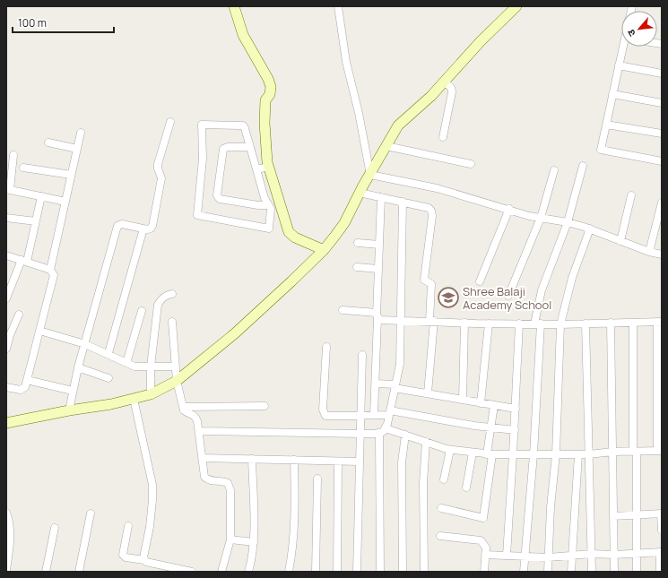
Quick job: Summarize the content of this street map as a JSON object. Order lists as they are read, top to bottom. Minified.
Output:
{"places":{"school or university":["Shree Balaji Academy School"]},"scale_bar":"100 m","north":"bottom left"}
